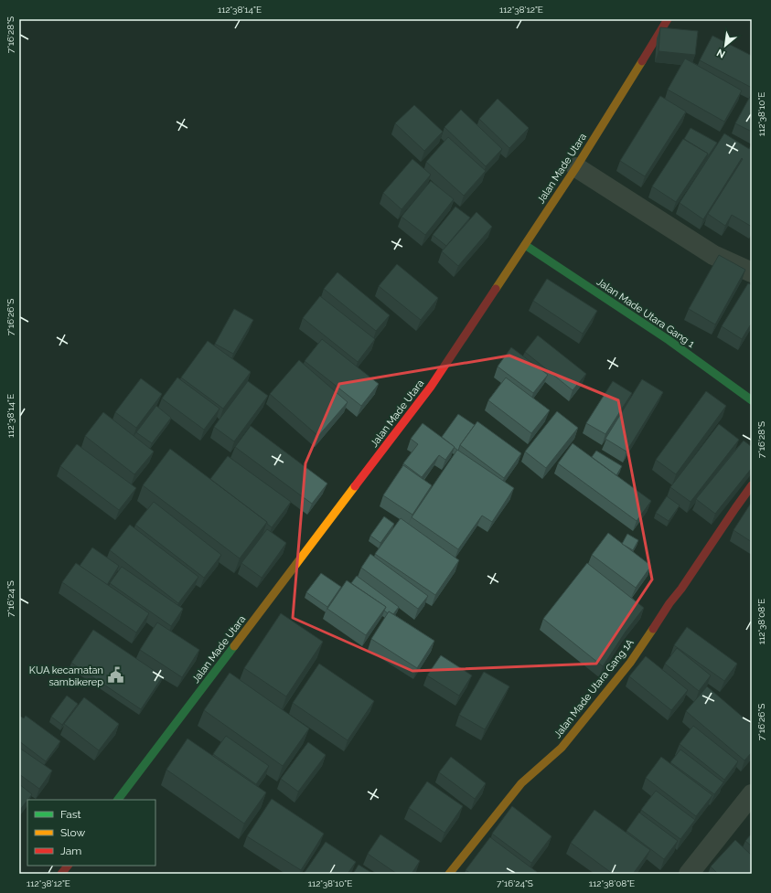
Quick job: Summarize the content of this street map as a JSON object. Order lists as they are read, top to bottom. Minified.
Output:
{"streets":{"street":["Jalan Made Utara","Jalan Made Utara Gang 1","Jalan Made Utara Gang 1A"]},"crossings":[["Jalan Made Utara","Jalan Made Utara Gang 1"]],"places":{"public building":["KUA kecamatan sambikerep"]},"legend":["Fast","Slow","Jam"],"north":"bottom left","coordinates":["112°38'14\"E","112°38'12\"E","7°16'28\"S","112°38'10\"E","7°16'26\"S","7°16'24\"S","112°38'08\"E"]}
